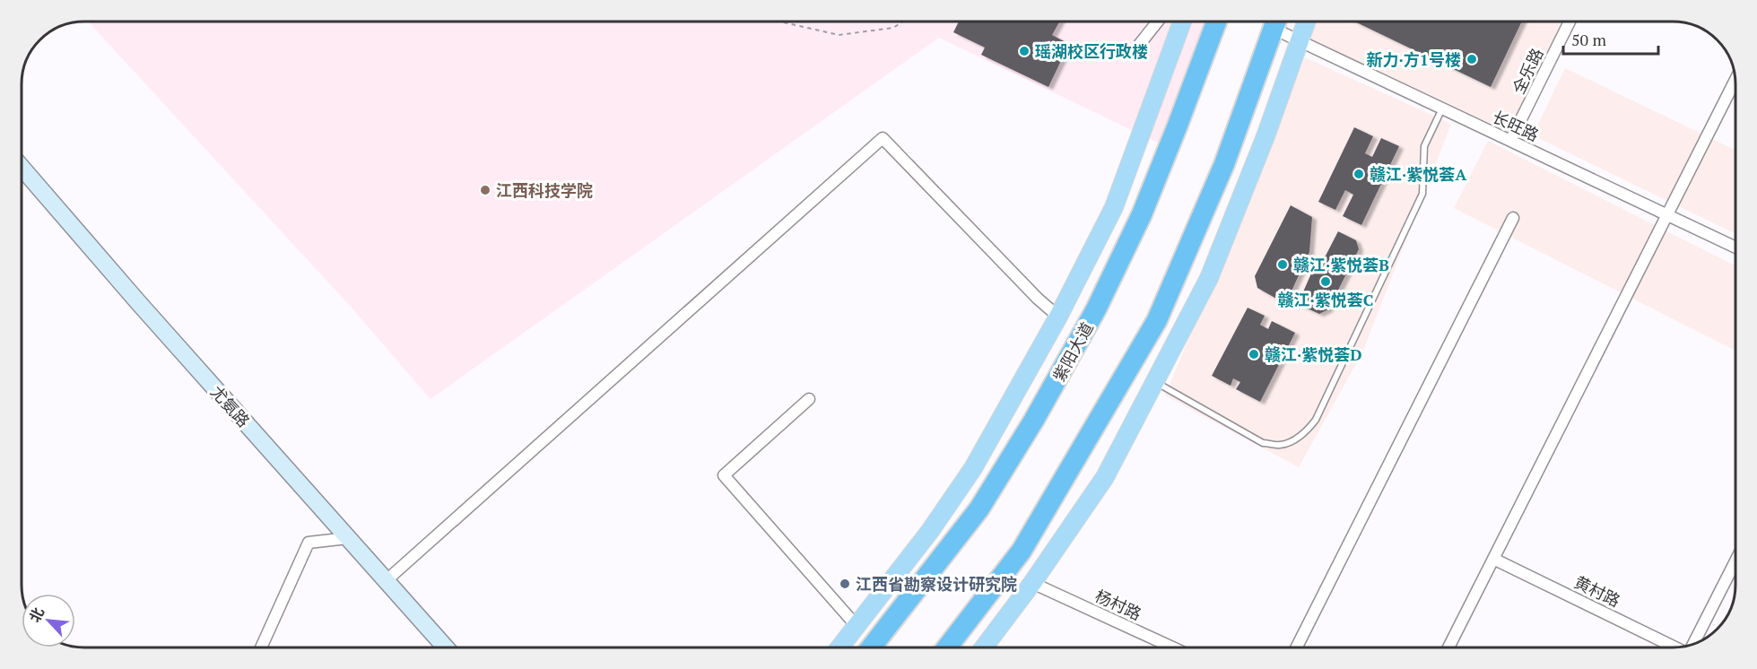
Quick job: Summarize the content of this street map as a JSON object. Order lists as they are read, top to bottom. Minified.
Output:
{"streets":{"highway":["紫阳大道"],"main road":["尤氨路"],"street":["全乐路","长旺路","黄村路","杨村路"]},"crossings":[["全乐路","长旺路"]],"places":["瑶湖校区行政楼","新力·方1号楼","赣江·紫悦荟A","江西科技学院","赣江·紫悦荟B","赣江·紫悦荟C","赣江·紫悦荟D","江西省勘察设计研究院"],"scale_bar":"50 m","north":"top left"}
